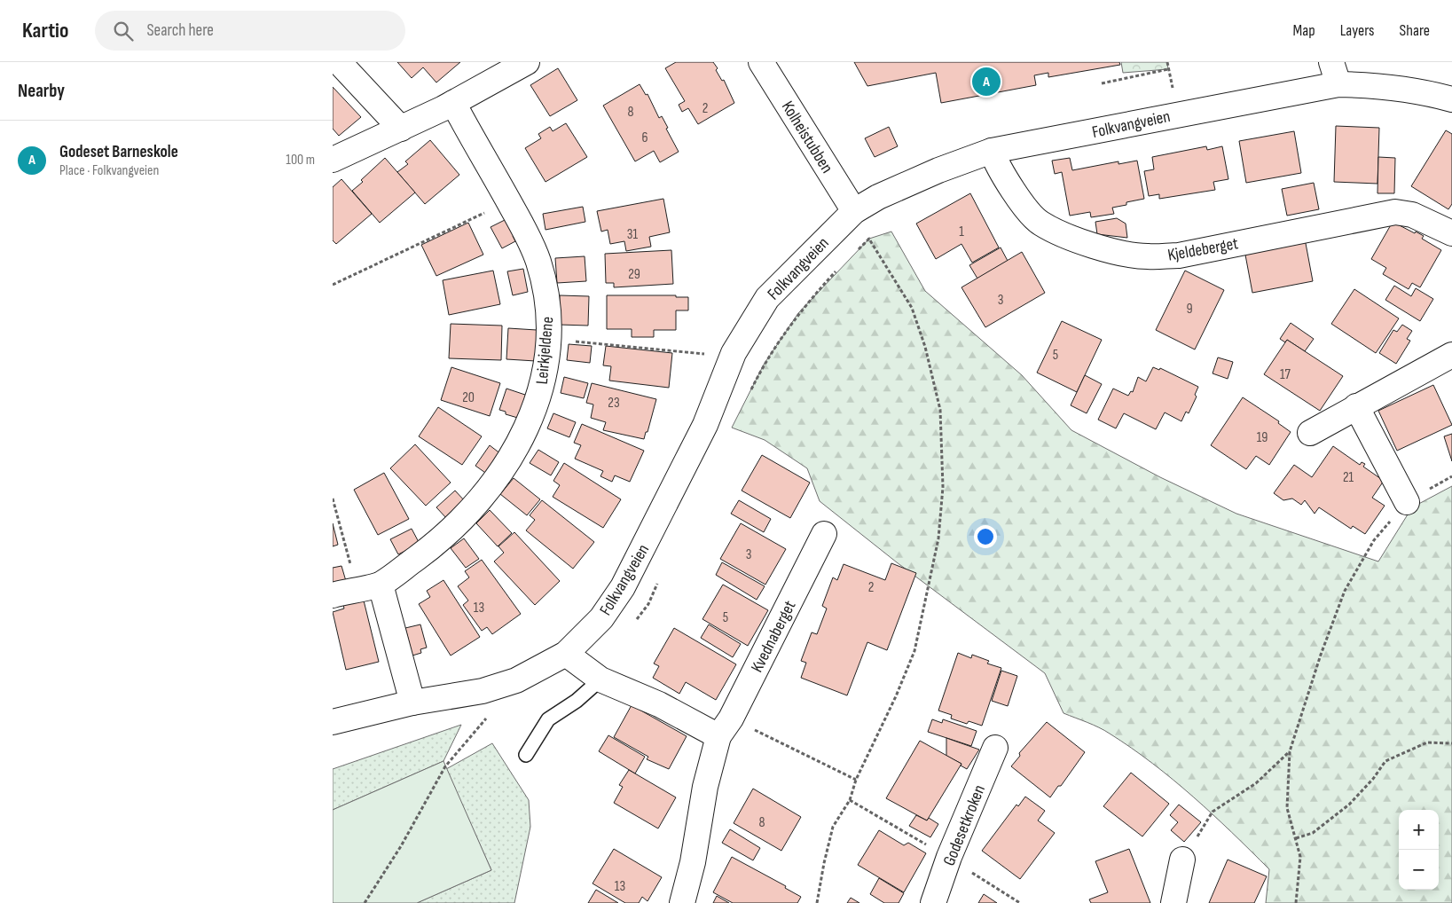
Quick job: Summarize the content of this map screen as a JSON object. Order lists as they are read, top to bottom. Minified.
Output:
{"streets":{"street":["Folkvangveien","Kolheistubben","Kjeldeberget","Leirkjeldene","Kvednaberget","Godesetkroken"]},"crossings":[["Folkvangveien","Kolheistubben"],["Folkvangveien","Kjeldeberget"]],"house_numbers":["2","8","6","1","31","29","3","9","5","17","20","23","19","21","3","2","13","5","8","13"],"page":{"header":"Kartio","search":"Search here","nav":["Map","Layers","Share"],"heading":"Nearby","pins":"A","list":[{"mark":"A","name":"Godeset Barneskole","note":"Place · Folkvangveien","value":"100 m"}],"map_buttons":["+","−"]}}
